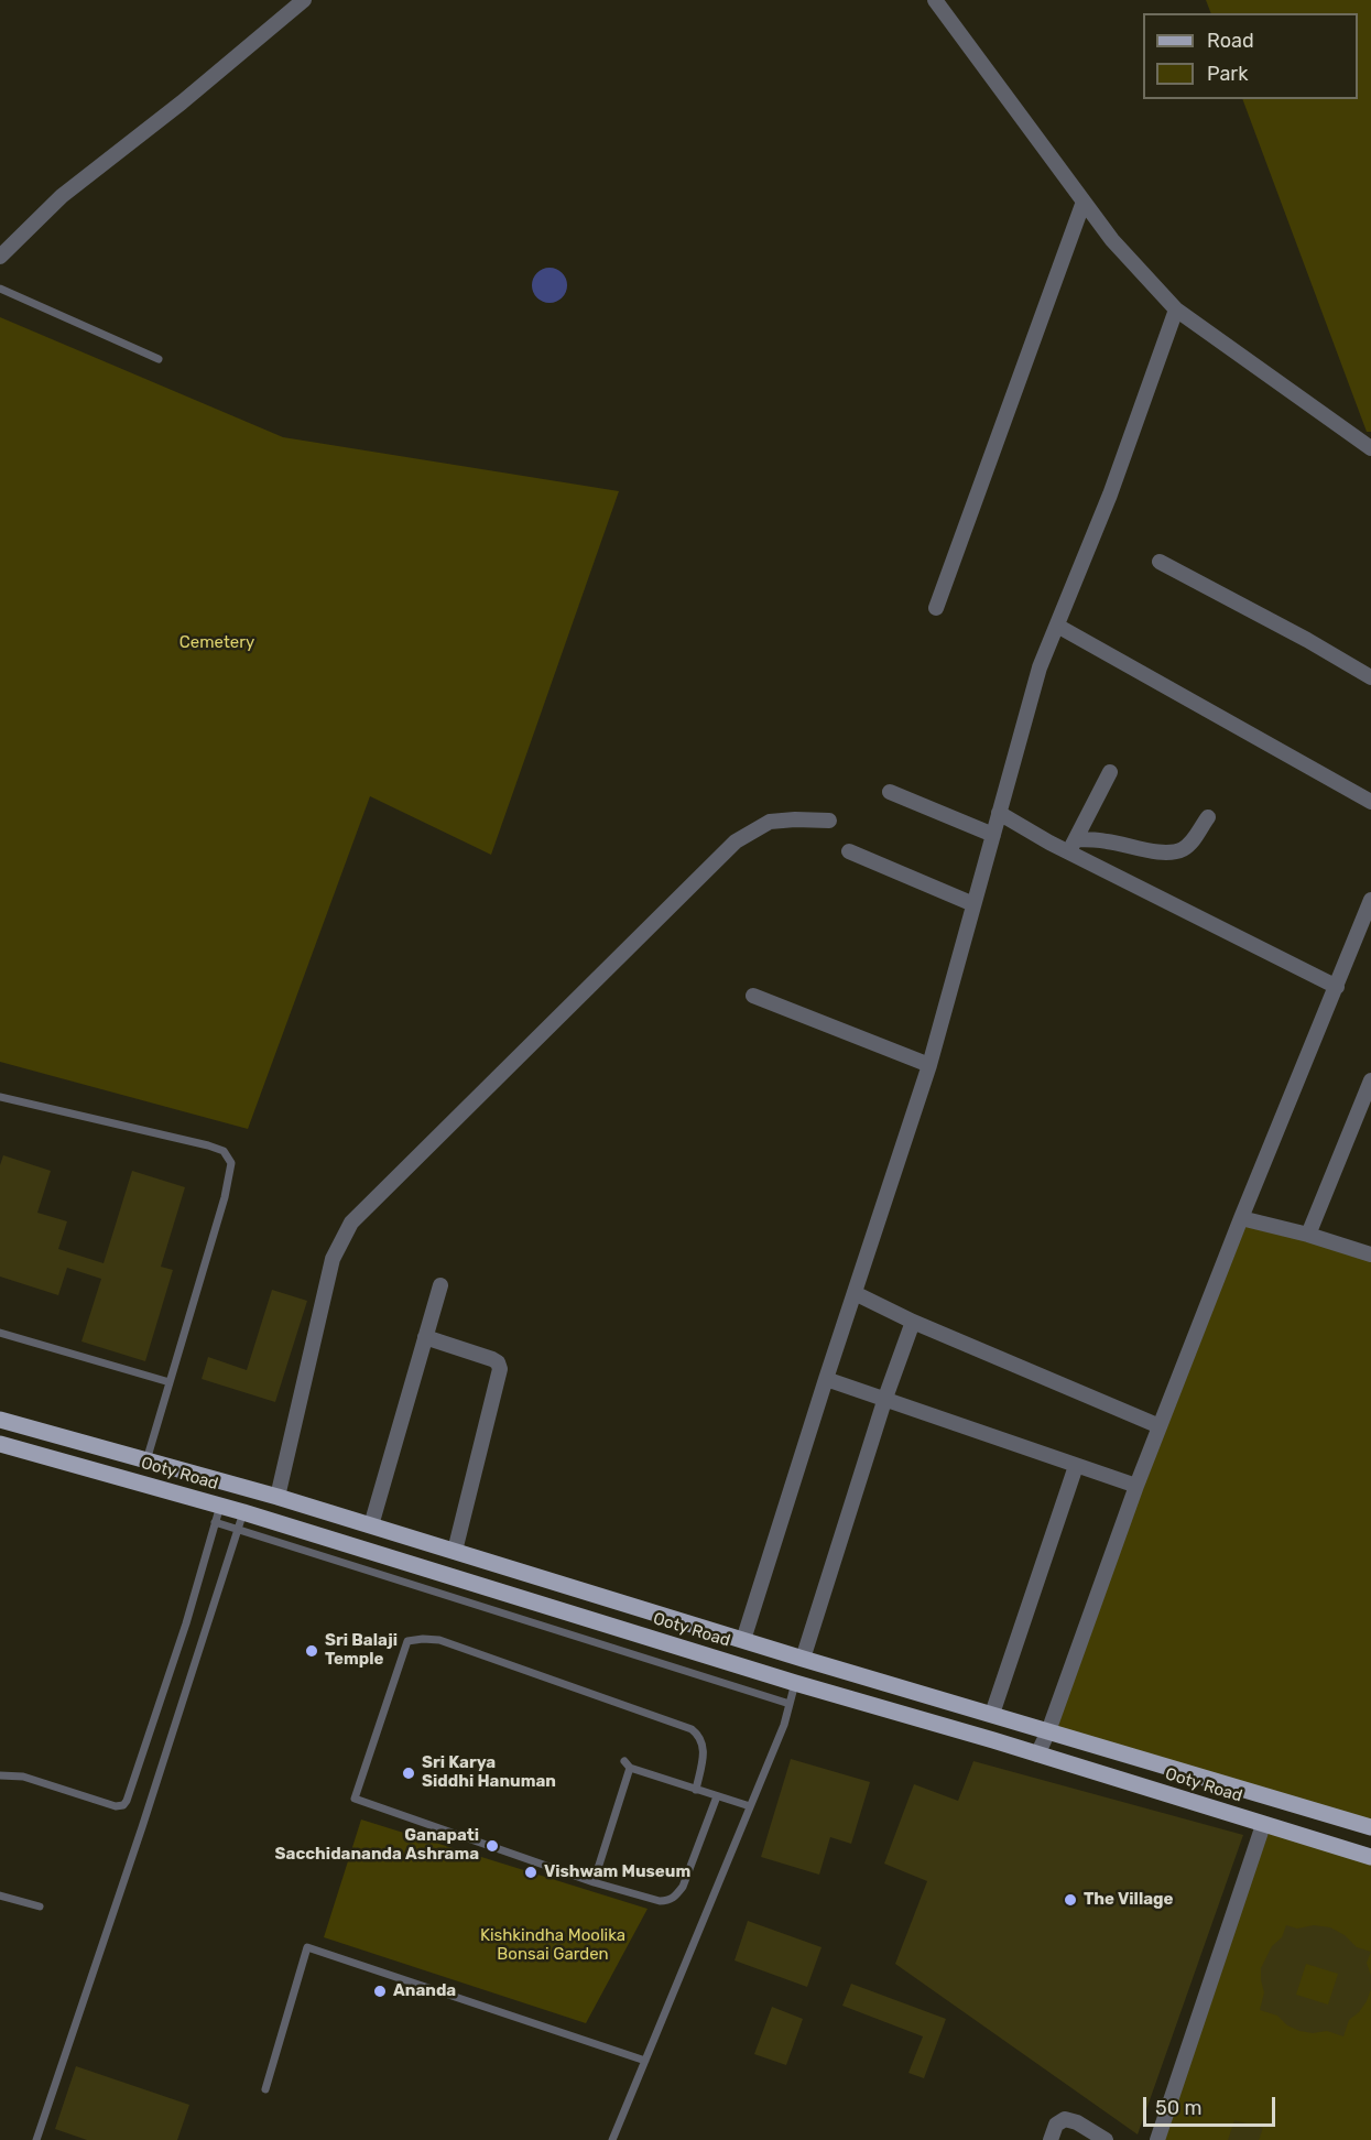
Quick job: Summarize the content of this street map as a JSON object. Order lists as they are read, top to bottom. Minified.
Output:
{"streets":{"main road":["Ooty Road"]},"parks":["Cemetery","Kishkindha Moolika Bonsai Garden"],"places":["Sri Balaji Temple","Sri Karya Siddhi Hanuman","Ganapati Sacchidananda Ashrama","Vishwam Museum","The Village","Ananda"],"legend":["Road","Park"],"scale_bar":"50 m"}
